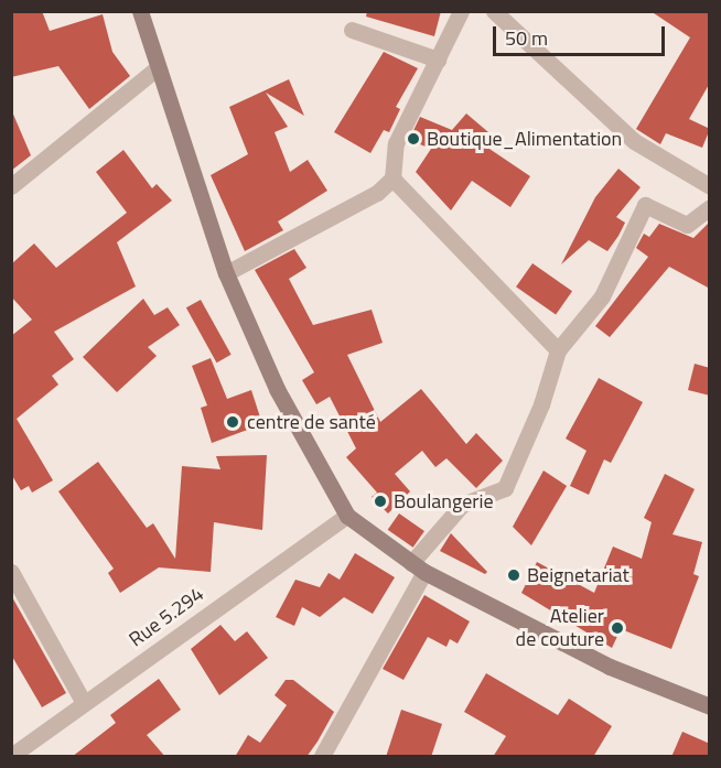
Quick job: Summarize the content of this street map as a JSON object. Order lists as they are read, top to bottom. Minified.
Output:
{"streets":{"street":["Rue 5.294"]},"places":["Boutique_Alimentation","centre de santé","Boulangerie","Beignetariat","Atelier de couture"],"scale_bar":"50 m"}
